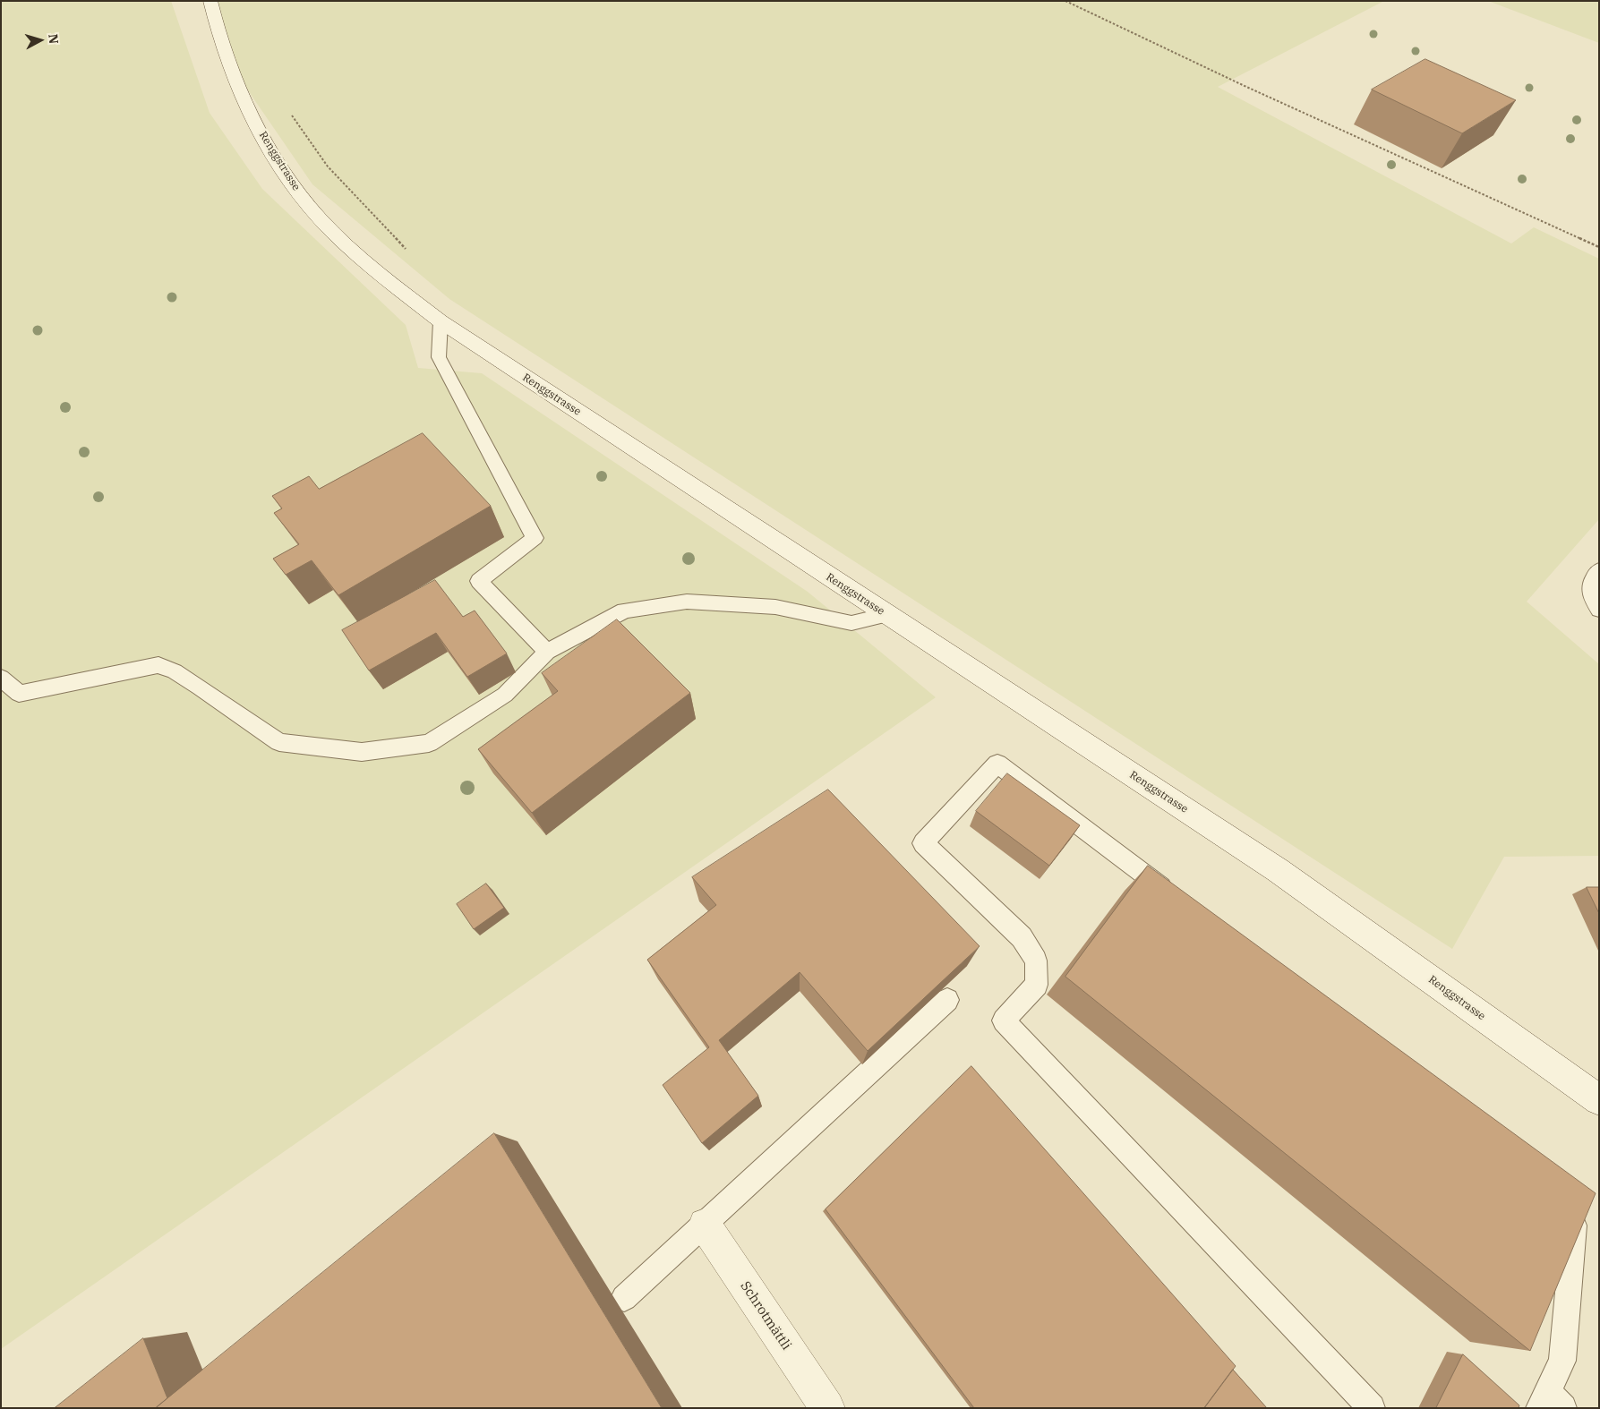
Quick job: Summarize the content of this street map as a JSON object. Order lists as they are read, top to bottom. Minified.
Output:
{"streets":{"main road":["Renggstrasse","Schrotmättli"]},"north":"right"}
